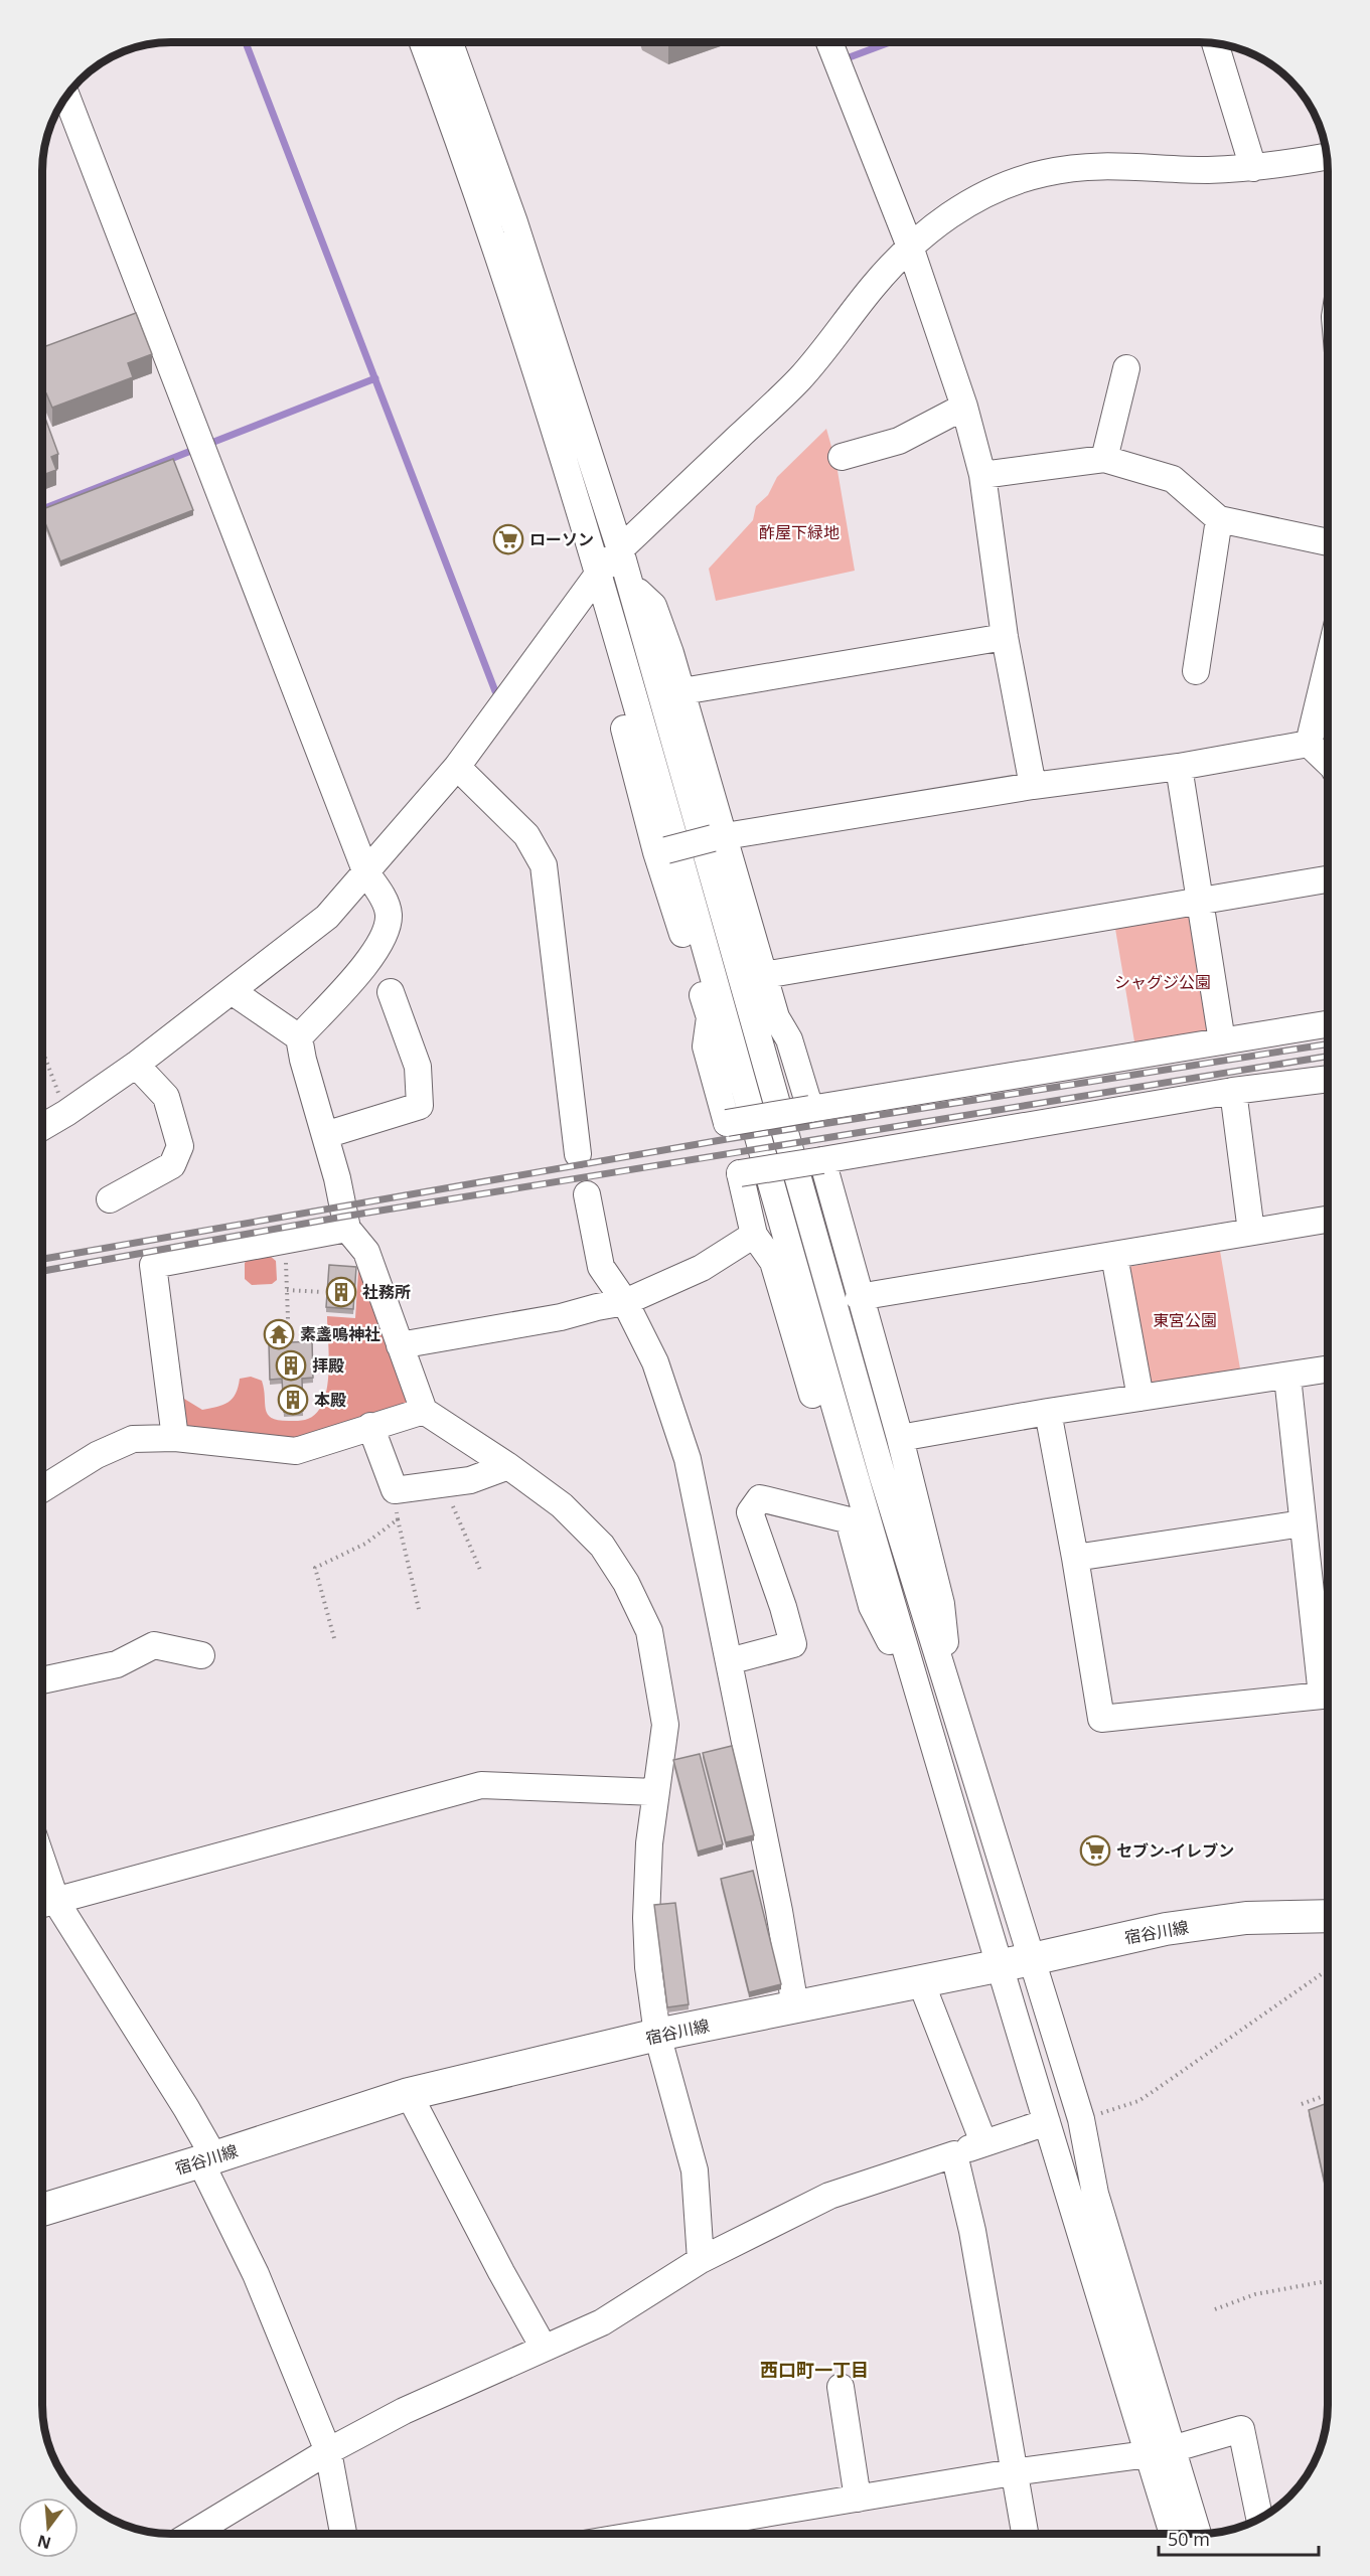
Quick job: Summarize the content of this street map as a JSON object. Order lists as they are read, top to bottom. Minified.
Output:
{"streets":{"main road":["宿谷川線"]},"districts":["西口町一丁目"],"parks":["酢屋下緑地","シャグジ公園","東宮公園"],"places":{"supermarket":["ローソン","セブン-イレブン"],"building":["社務所","拝殿","本殿"],"temple":["素盞鳴神社"]},"scale_bar":"50 m","north":"bottom"}
